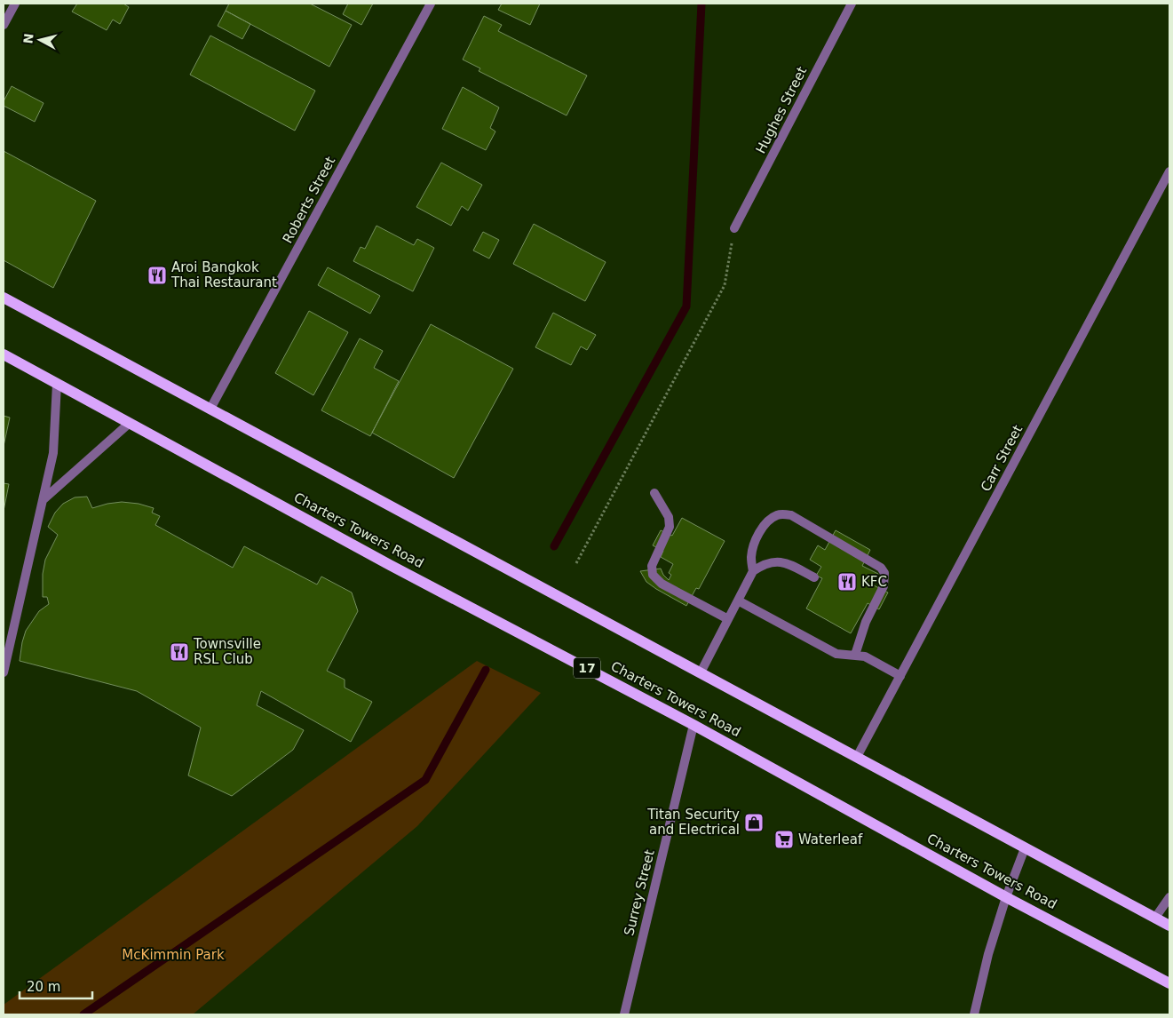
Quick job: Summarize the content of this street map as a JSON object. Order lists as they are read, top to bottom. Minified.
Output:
{"streets":{"main road":["Charters Towers Road","17"],"street":["Hughes Street","Roberts Street","Carr Street","Surrey Street"]},"crossings":[["Charters Towers Road","Surrey Street"]],"parks":["McKimmin Park"],"places":{"restaurant":["Aroi Bangkok Thai Restaurant","KFC","Townsville RSL Club"],"shop":["Titan Security and Electrical"],"supermarket":["Waterleaf"]},"scale_bar":"20 m","north":"left"}
